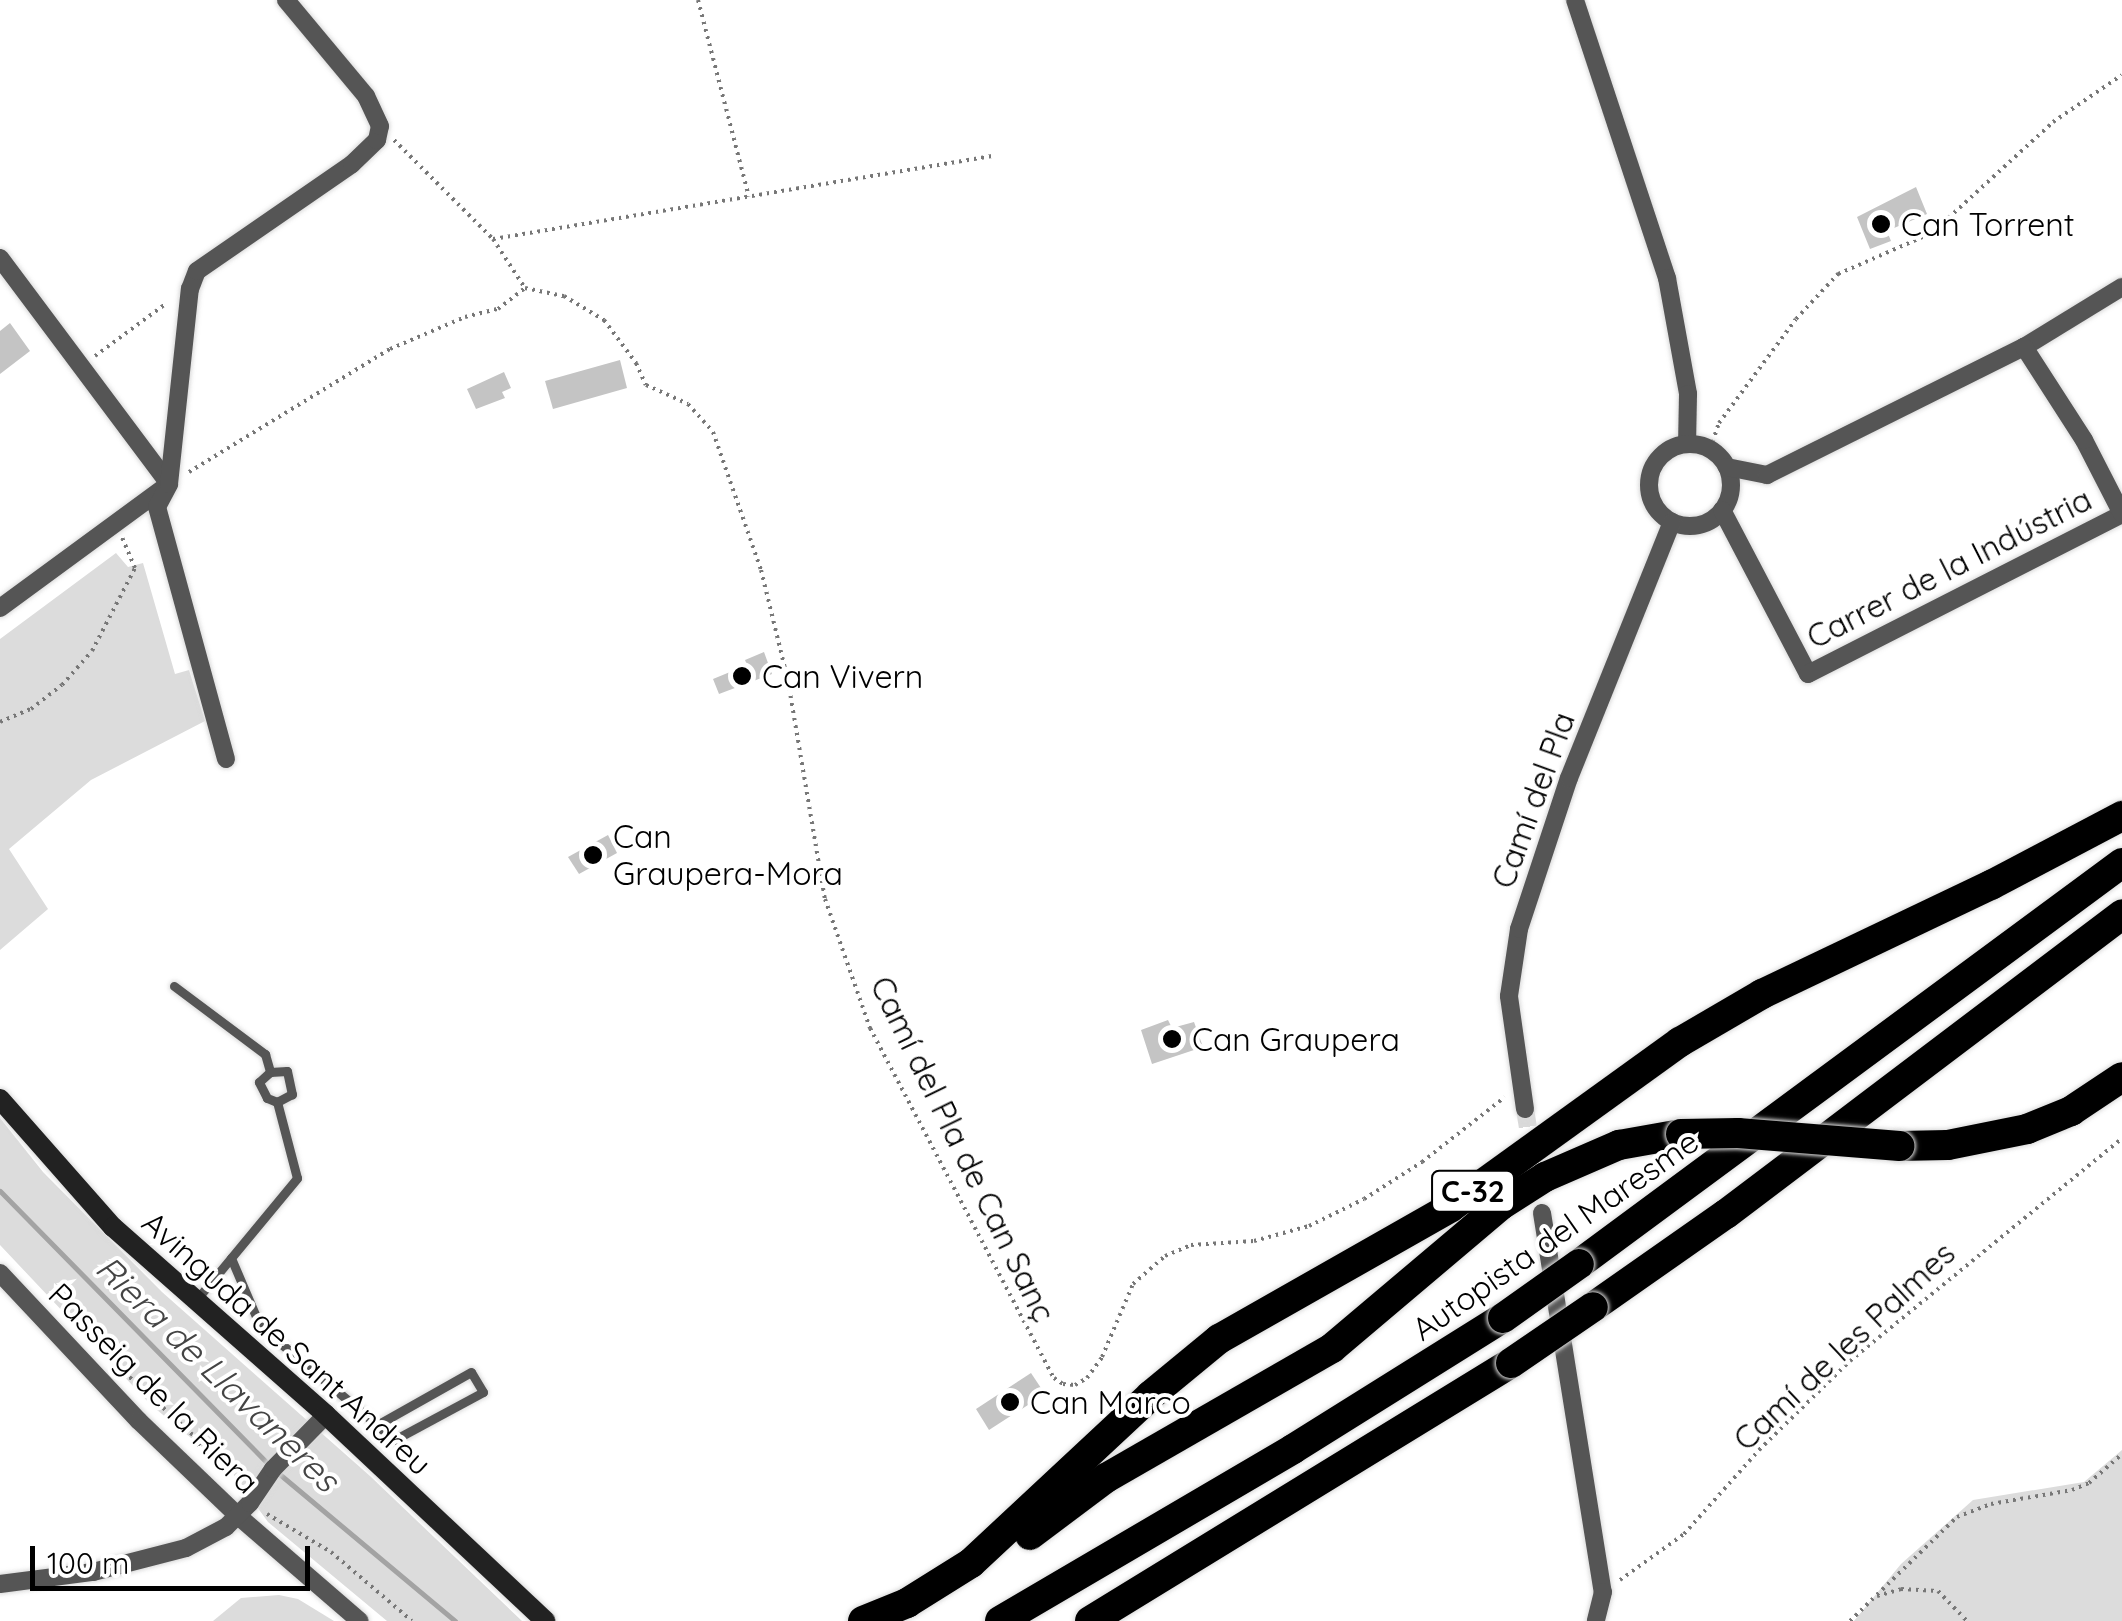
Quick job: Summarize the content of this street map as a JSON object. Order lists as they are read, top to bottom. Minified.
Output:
{"streets":{"highway":["C-32","Autopista del Maresme"],"street":["Carrer de la Indústria","Camí del Pla","Avinguda de Sant Andreu","Passeig de la Riera"],"path":["Camí del Pla de Can Sanç","Camí de les Palmes"]},"crossings":[["Carrer de la Indústria","Camí del Pla"],["Camí del Pla","Camí del Pla de Can Sanç"]],"water":["Riera de Llavaneres"],"places":["Can Torrent","Can Vivern","Can Graupera-Mora","Can Graupera","Can Marco"],"scale_bar":"100 m"}
